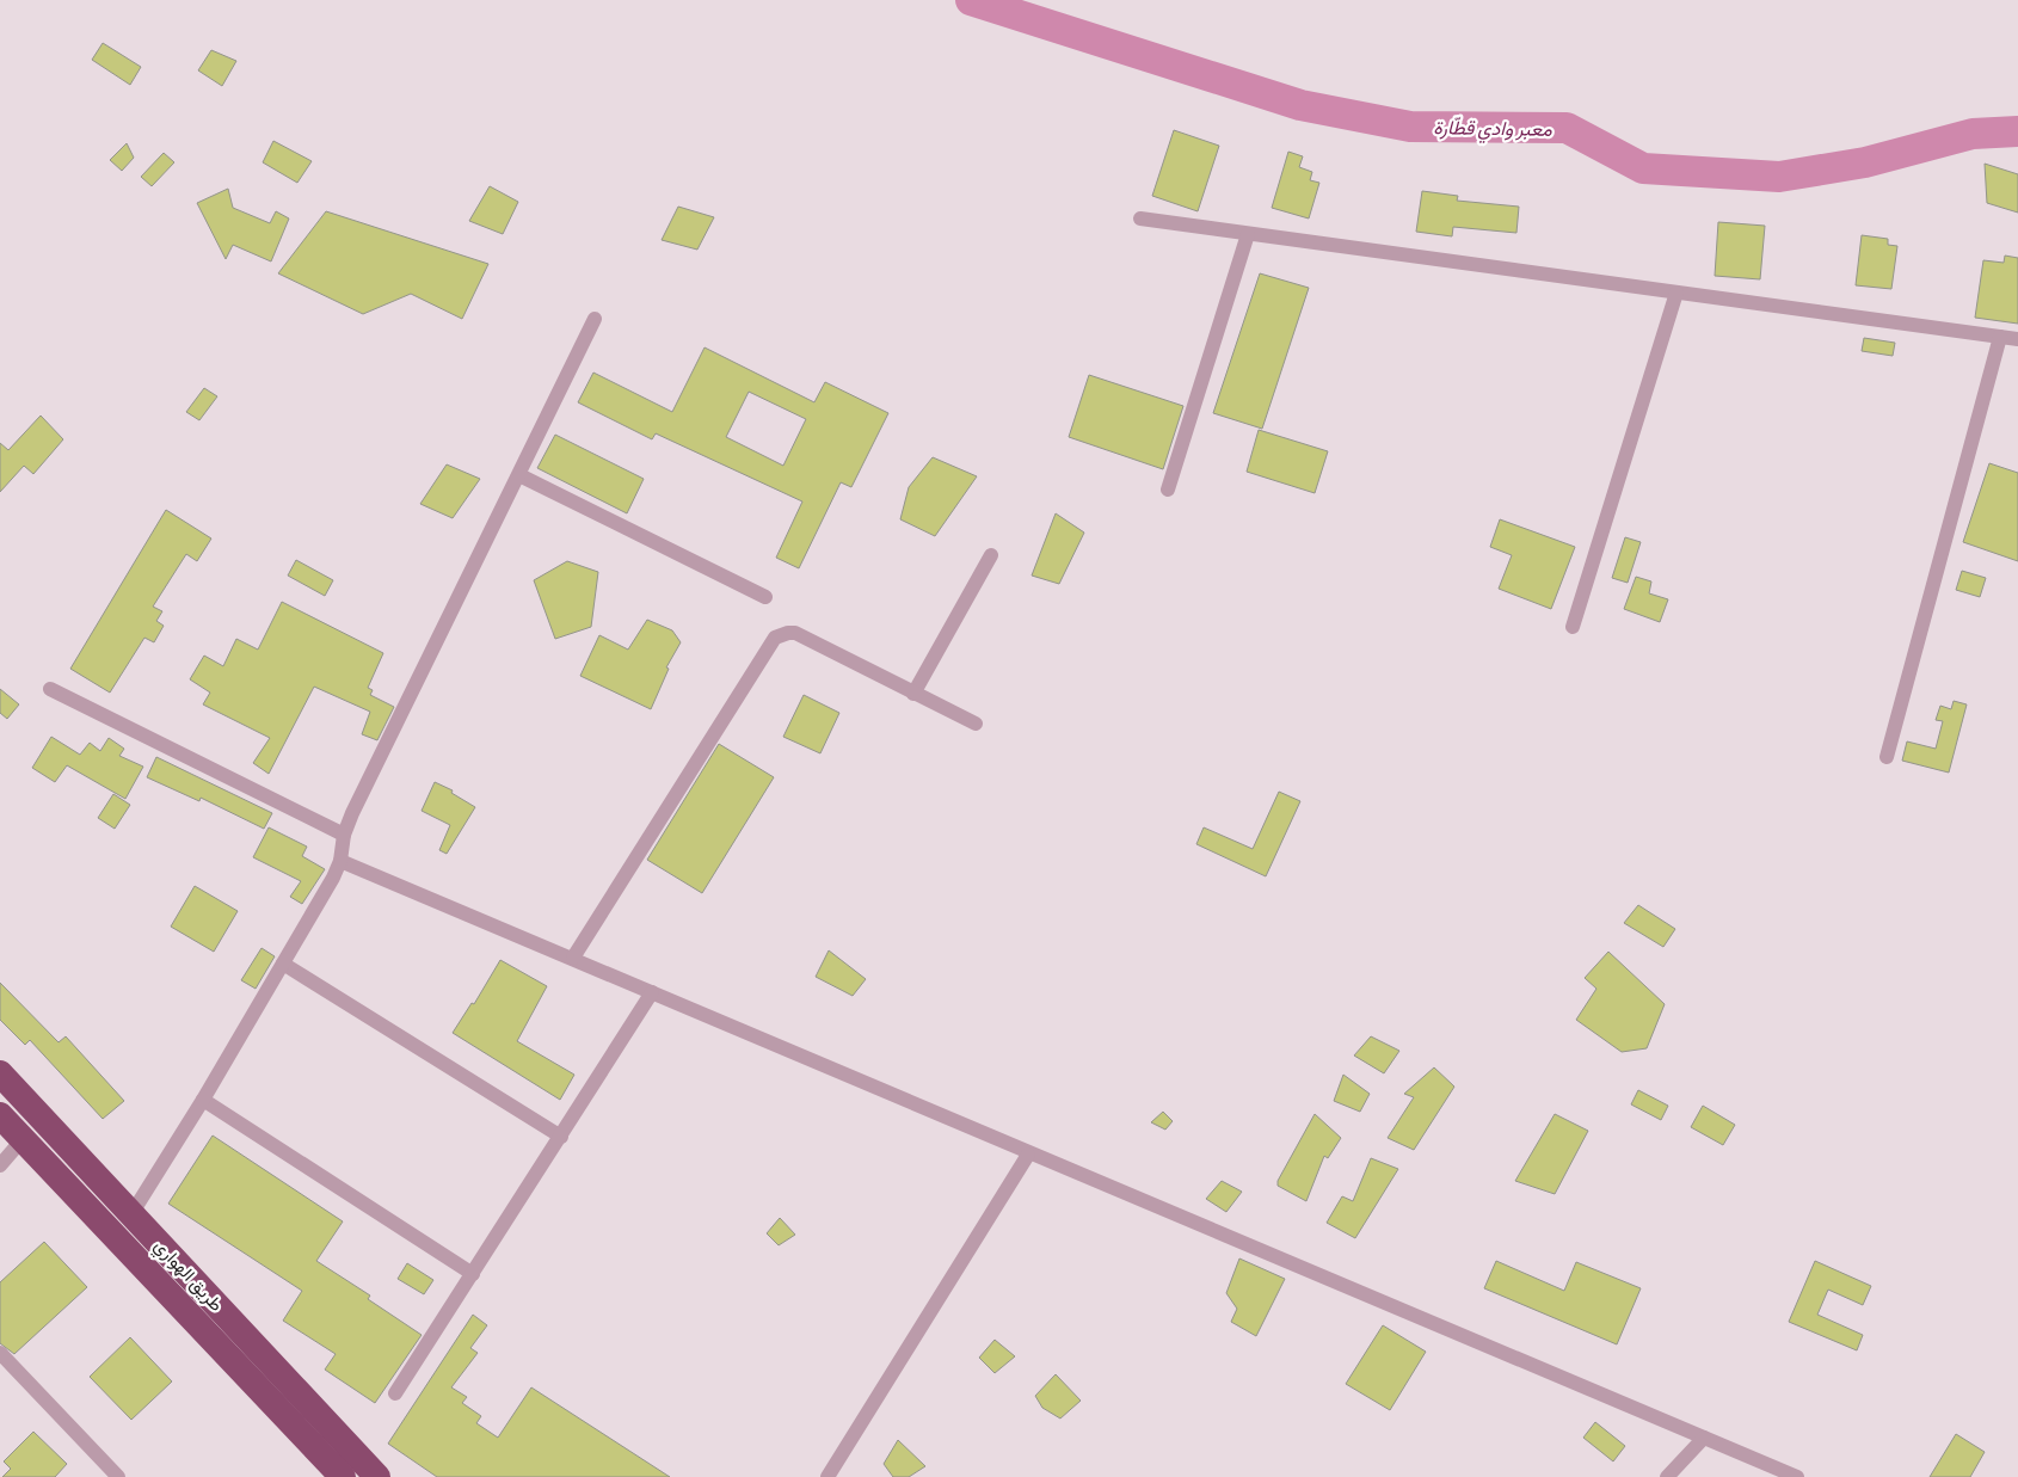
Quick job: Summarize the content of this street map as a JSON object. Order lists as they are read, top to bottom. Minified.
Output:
{"streets":{"highway":["طريق الهواري"]},"water":["معبر وادي قطّارة"]}
